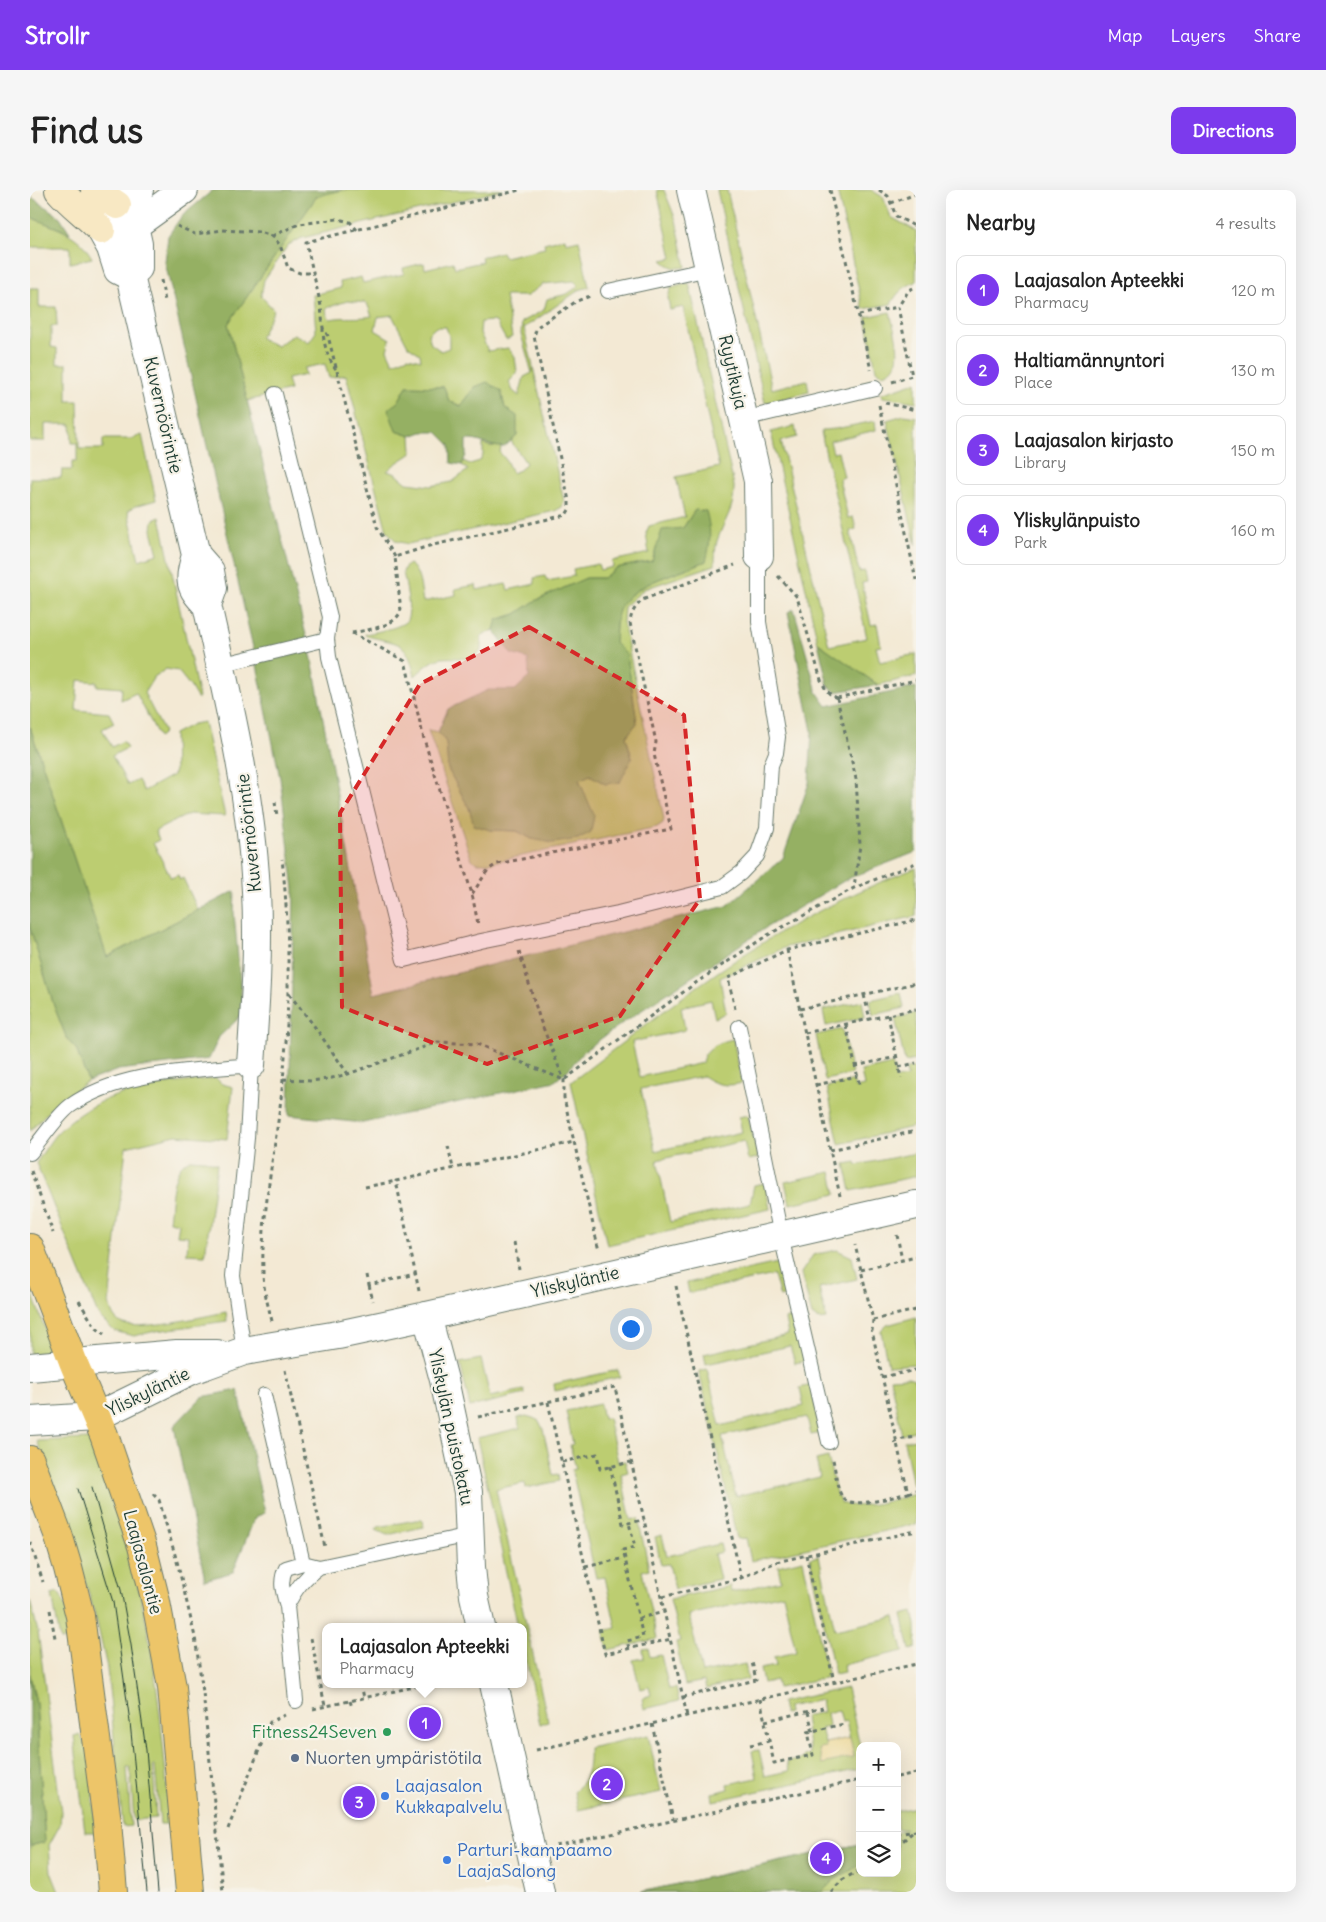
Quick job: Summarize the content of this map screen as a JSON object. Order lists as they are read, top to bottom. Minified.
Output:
{"streets":{"main road":["Kuvernöörintie","Laajasalontie"],"street":["Ryytikuja","Yliskyläntie","Yliskylän puistokatu"]},"crossings":[["Yliskyläntie","Yliskylän puistokatu"],["Yliskyläntie","Laajasalontie"]],"places":["Fitness24Seven","Nuorten ympäristötila","Laajasalon Kukkapalvelu","Parturi-kampaamo LaajaSalong"],"page":{"header":"Strollr","nav":["Map","Layers","Share"],"buttons":"Directions","title":"Find us","heading":["Nearby","4 results"],"list":[{"mark":"1","name":"Laajasalon Apteekki","note":"Pharmacy","value":"120 m"},{"mark":"2","name":"Haltiamännyntori","note":"Place","value":"130 m"},{"mark":"3","name":"Laajasalon kirjasto","note":"Library","value":"150 m"},{"mark":"4","name":"Yliskylänpuisto","note":"Park","value":"160 m"}],"popup":["Laajasalon Apteekki","Pharmacy"],"pins":["1","2","3","4"],"map_buttons":["+","−"]}}
